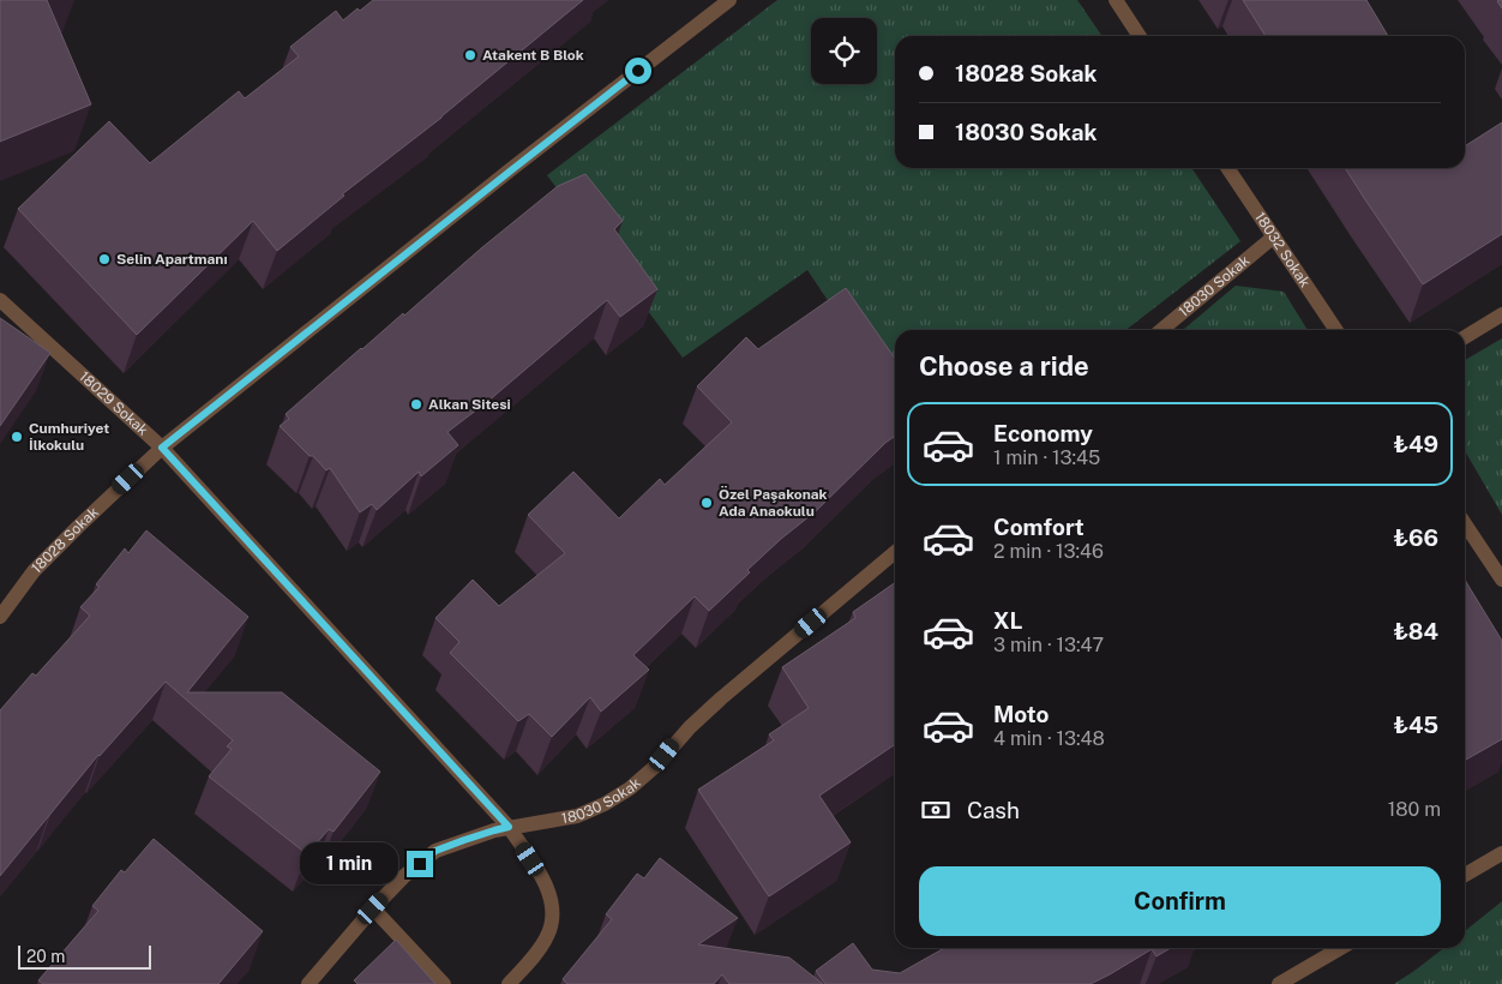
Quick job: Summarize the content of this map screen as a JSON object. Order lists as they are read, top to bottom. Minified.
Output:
{"streets":{"street":["18032 Sokak","18030 Sokak","18029 Sokak","18028 Sokak"]},"crossings":[["18032 Sokak","18030 Sokak"],["18030 Sokak","18029 Sokak"],["18029 Sokak","18028 Sokak"]],"places":["Atakent B Blok","Selin Apartmanı","Alkan Sitesi","Cumhuriyet İlkokulu","Özel Paşakonak Ada Anaokulu"],"scale_bar":"20 m","page":{"banner":["18028 Sokak","18030 Sokak"],"heading":"Choose a ride","list":[{"name":"Economy","note":"1 min · 13:45","value":"₺49"},{"name":"Comfort","note":"2 min · 13:46","value":"₺66"},{"name":"XL","note":"3 min · 13:47","value":"₺84"},{"name":"Moto","note":"4 min · 13:48","value":"₺45"}],"pay":["Cash","180 m"],"bubble":"1 min","buttons":"Confirm","scale":"20 m"}}
